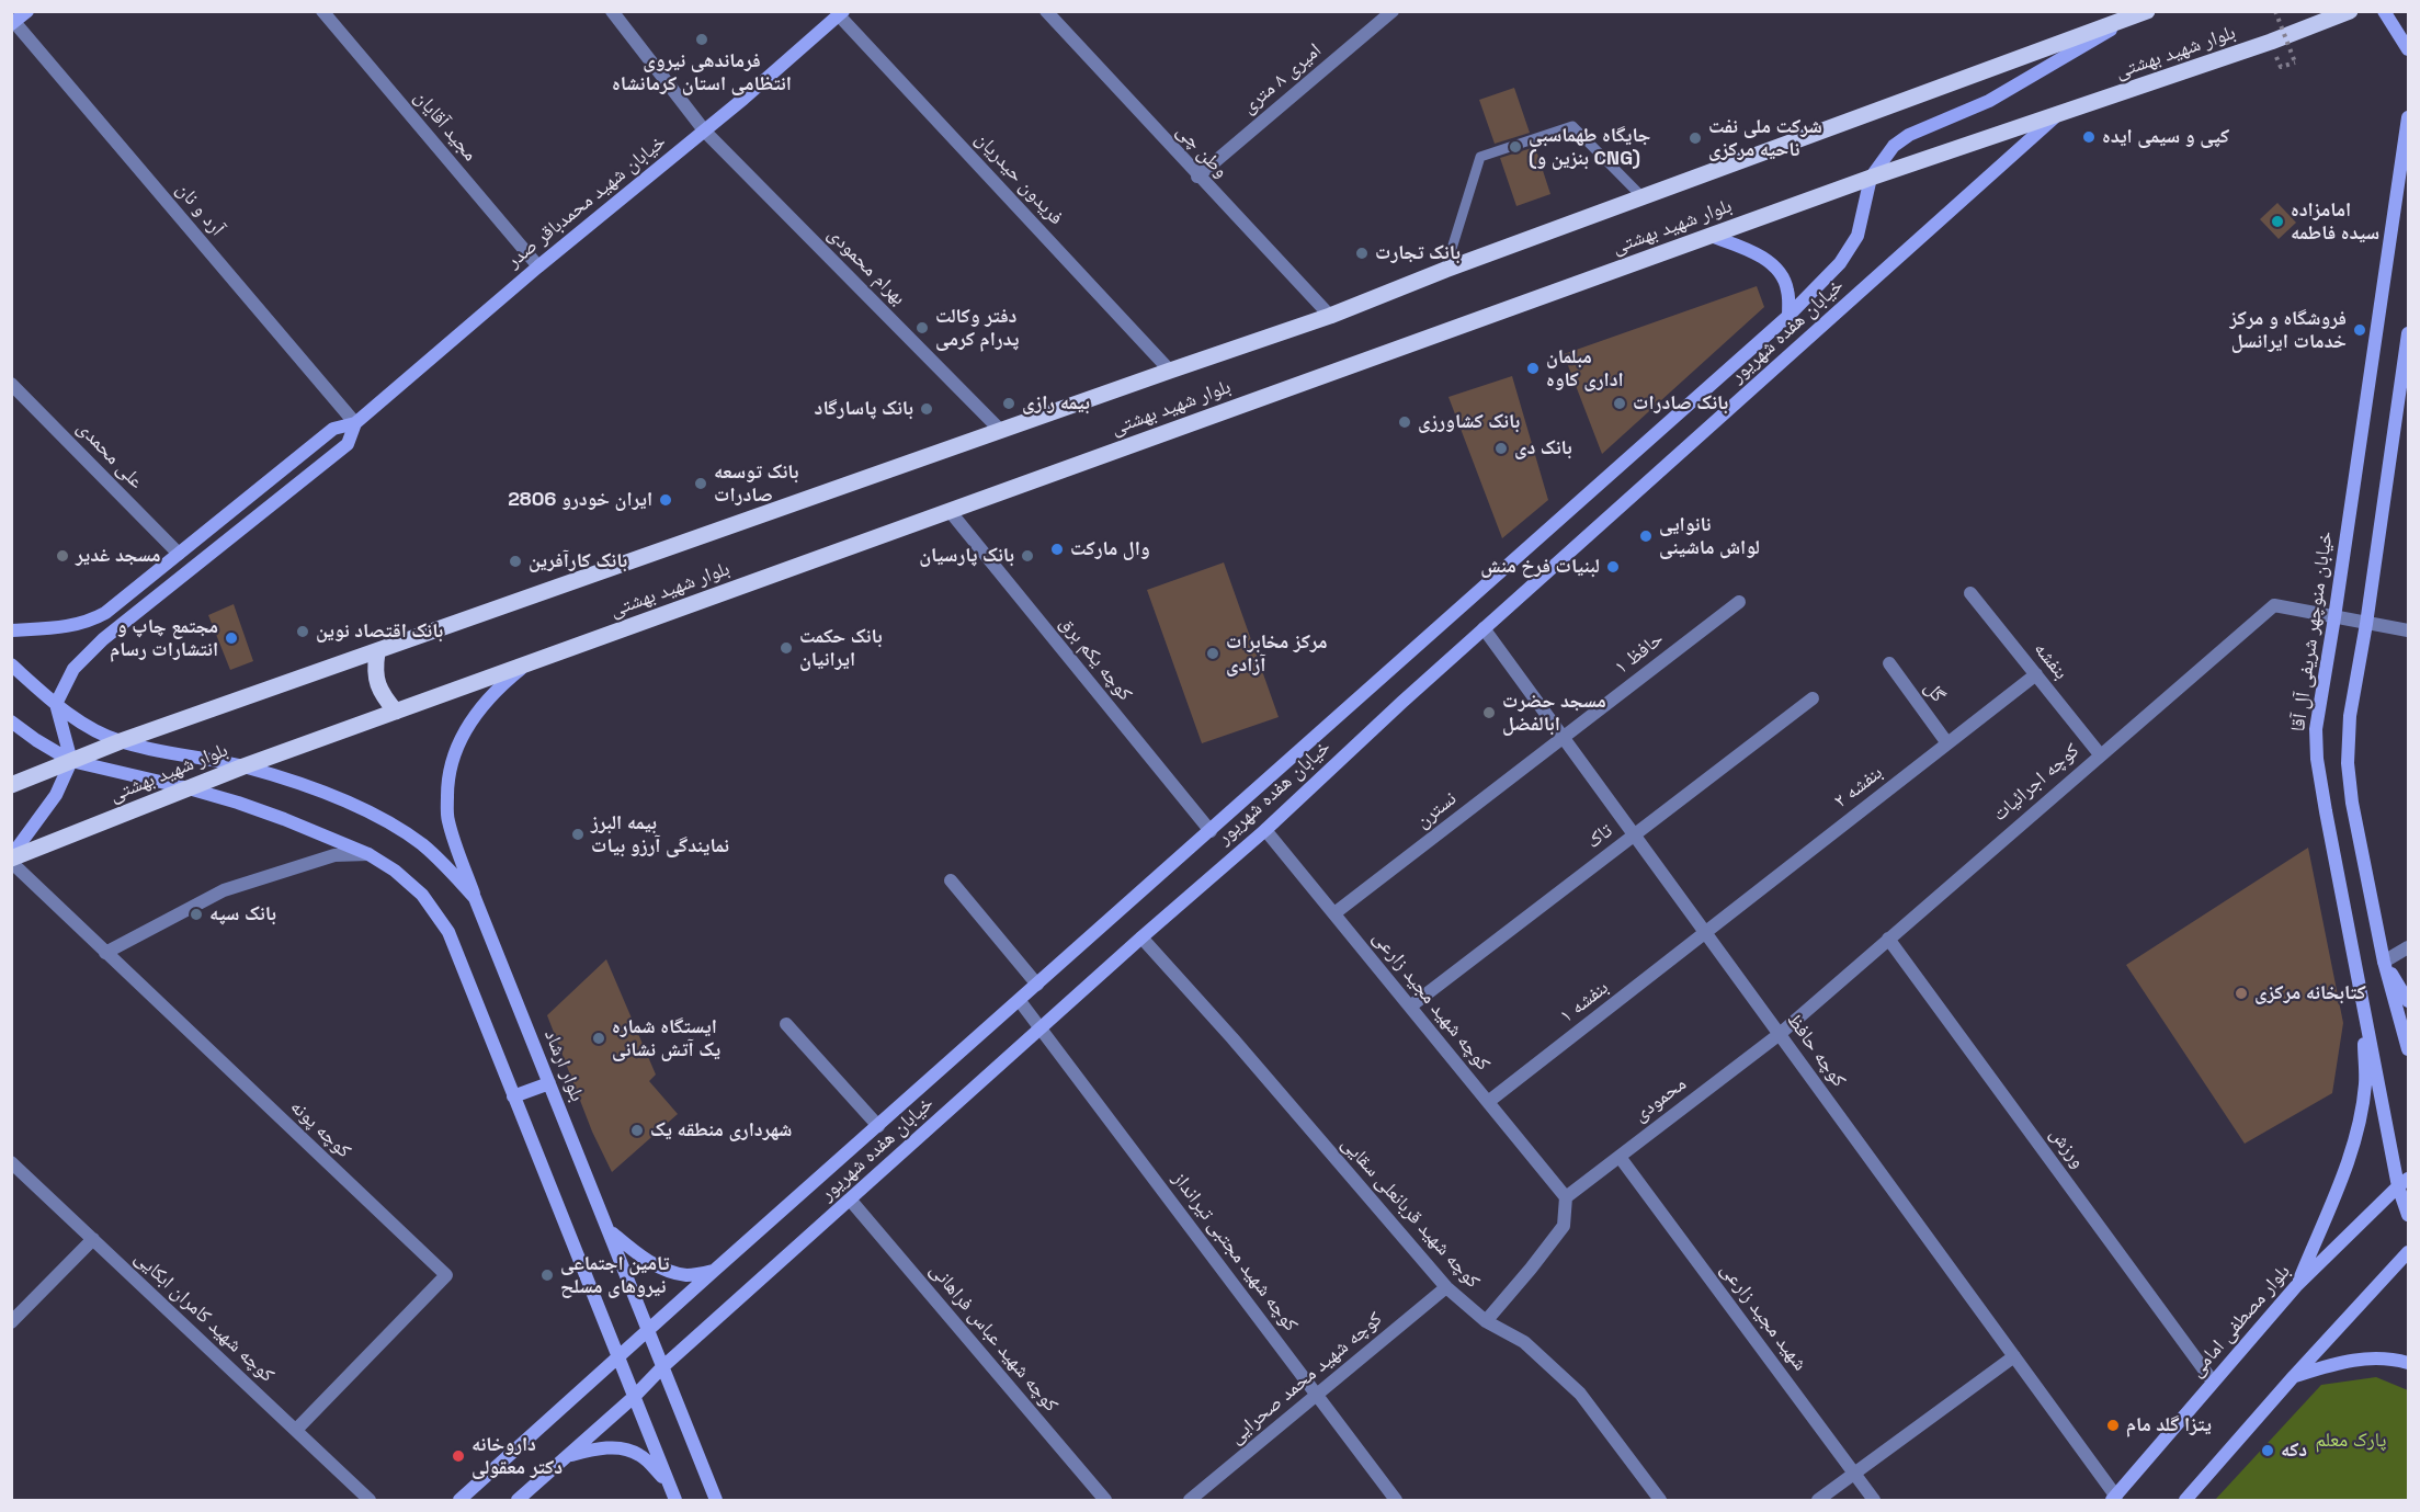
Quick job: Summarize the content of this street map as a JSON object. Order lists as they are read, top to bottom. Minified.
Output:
{"streets":{"main road":["بلوار شهید بهشتی","خیابان شهید محمدباقر صدر","خیابان هفده شهریور","خیابان منوچهر شریفی آل آقا","بلوار ارشاد","بلوار مصطفی امامی"],"street":["امیری ۸ متری","مجید آقایان","وطن چی","فریدون حیدریان","آرد و نان","بهرام محمودی","علی محمدی","حافظ ۱","کوچه یکم برق","بنفشه","گل","کوچه اجرائیات","بنفشه ۲","نسترن","تاک","کوچه شهید مجید زارعی","بنفشه ۱","کوچه حافظ","محمودی","کوچه پونه","ورزش","کوچه شهید قربانعلی سقایی","کوچه شهید مجتبی تیرانداز","کوچه شهید کامران ابکایی","شهید مجید زارعی","کوچه شهید عباس فراهانی","کوچه شهید محمد صحرایی"]},"crossings":[["بلوار شهید بهشتی","وطن چی"],["بلوار شهید بهشتی","فریدون حیدریان"],["بلوار شهید بهشتی","بهرام محمودی"],["بلوار شهید بهشتی","خیابان هفده شهریور"],["بلوار شهید بهشتی","کوچه یکم برق"],["بلوار شهید بهشتی","بلوار ارشاد"],["بلوار شهید بهشتی","کوچه پونه"],["امیری ۸ متری","وطن چی"],["مجید آقایان","خیابان شهید محمدباقر صدر"],["فریدون حیدریان","خیابان شهید محمدباقر صدر"],["خیابان شهید محمدباقر صدر","آرد و نان"],["خیابان شهید محمدباقر صدر","بهرام محمودی"],["خیابان شهید محمدباقر صدر","علی محمدی"],["خیابان شهید محمدباقر صدر","بلوار ارشاد"],["خیابان هفده شهریور","کوچه یکم برق"],["خیابان هفده شهریور","کوچه شهید مجید زارعی"],["خیابان هفده شهریور","کوچه حافظ"],["خیابان هفده شهریور","بلوار ارشاد"],["خیابان هفده شهریور","کوچه شهید قربانعلی سقایی"],["خیابان هفده شهریور","کوچه شهید مجتبی تیرانداز"],["خیابان هفده شهریور","کوچه شهید عباس فراهانی"],["خیابان منوچهر شریفی آل آقا","کوچه اجرائیات"],["خیابان منوچهر شریفی آل آقا","بلوار مصطفی امامی"],["حافظ ۱","نسترن"],["حافظ ۱","کوچه حافظ"],["بنفشه","کوچه اجرائیات"],["بنفشه","بنفشه ۲"],["گل","بنفشه ۲"],["کوچه اجرائیات","کوچه حافظ"],["کوچه اجرائیات","محمودی"],["کوچه اجرائیات","ورزش"],["بنفشه ۲","بنفشه ۱"],["بنفشه ۲","کوچه حافظ"],["نسترن","کوچه شهید مجید زارعی"],["نسترن","کوچه حافظ"],["تاک","کوچه شهید مجید زارعی"],["تاک","کوچه حافظ"],["کوچه شهید مجید زارعی","بنفشه ۱"],["کوچه شهید مجید زارعی","محمودی"],["بنفشه ۱","کوچه حافظ"],["کوچه حافظ","محمودی"],["کوچه حافظ","بلوار مصطفی امامی"],["محمودی","شهید مجید زارعی"],["کوچه پونه","کوچه شهید کامران ابکایی"],["ورزش","بلوار مصطفی امامی"],["کوچه شهید قربانعلی سقایی","کوچه شهید محمد صحرایی"],["کوچه شهید مجتبی تیرانداز","کوچه شهید محمد صحرایی"]],"parks":["پارک معلم"],"places":["فرماندهی نیروی انتظامی استان کرمانشاه","کپی و سیمی ایده","شرکت ملی نفت ناحیه مرکزی","جایگاه طهماسبی (بنزین و CNG)","امامزاده سیده فاطمه","بانک تجارت","دفتر وکالت پدرام کرمی","فروشگاه و مرکز خدمات ایرانسل","مبلمان اداری کاوه","بیمه رازی","بانک صادرات","بانک پاسارگاد","بانک کشاورزی","بانک دی","بانک توسعه صادرات","ایران خودرو 2806","نانوایی لواش ماشینی","وال مارکت","مسجد غدیر","بانک پارسیان","بانک کارآفرین","لبنیات فرخ منش","بانک اقتصاد نوین","مجتمع چاپ و انتشارات رسام","بانک حکمت ایرانیان","مرکز مخابرات آزادی","مسجد حضرت ابالفضل","بیمه البرز نمایندگی آرزو بیات","بانک سپه","کتابخانه مرکزی","ایستگاه شماره یک آتش نشانی","شهرداری منطقه یک","تامین اجتماعی نیروهای مسلح","یتزا گلد مام","دکه","داروخانه دکتر معقولی"]}
